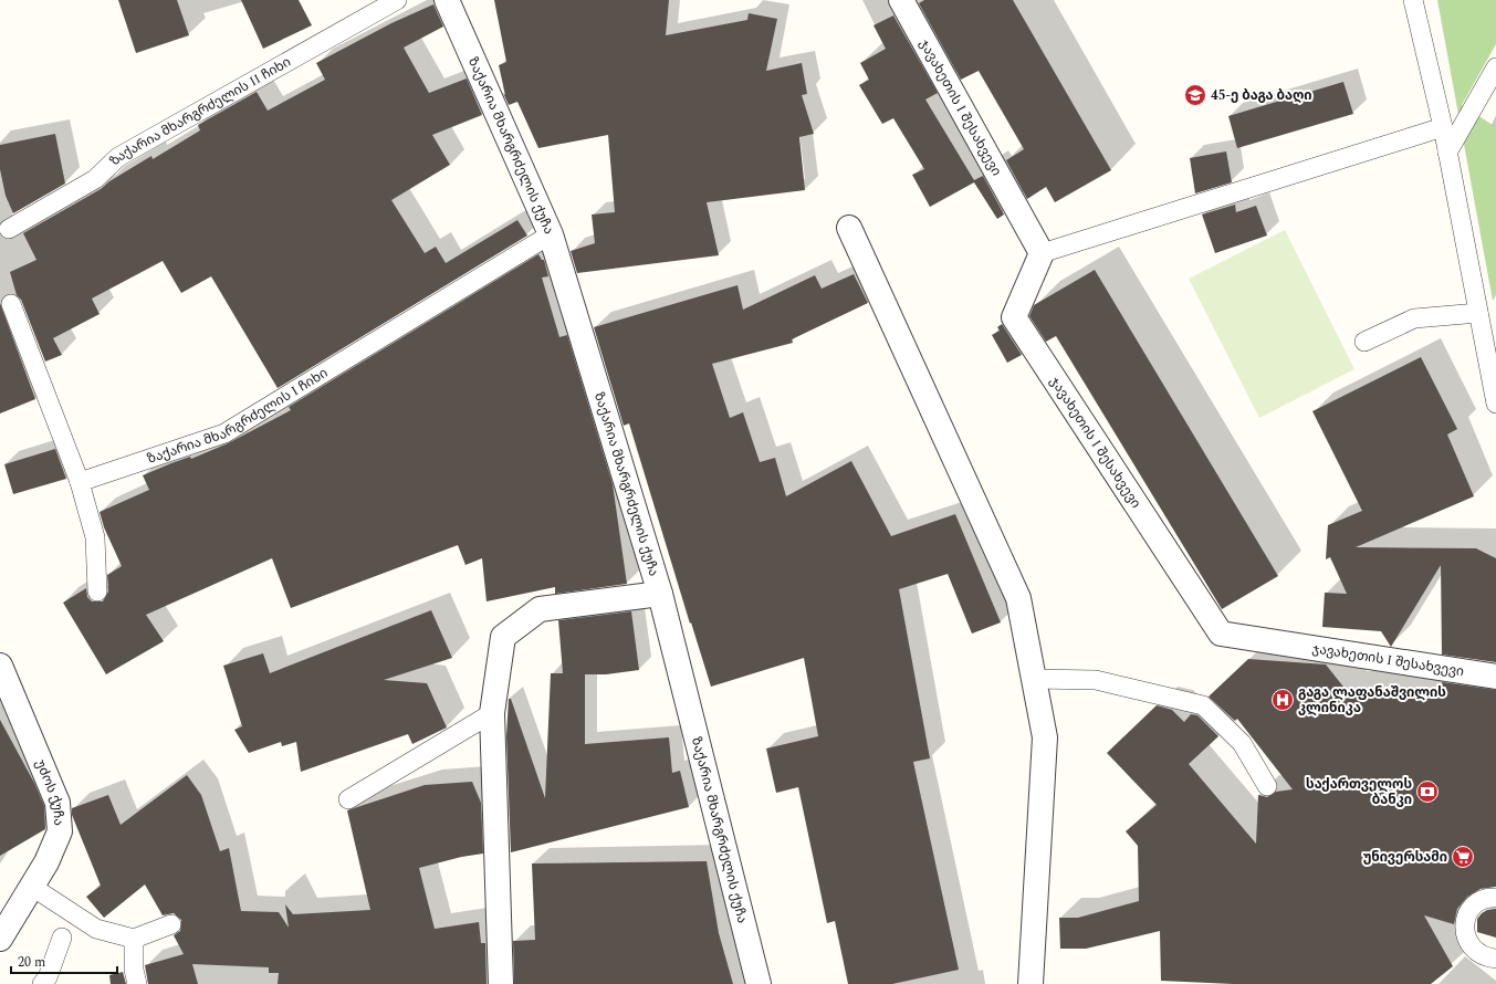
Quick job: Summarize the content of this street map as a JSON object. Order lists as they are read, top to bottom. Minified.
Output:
{"streets":{"street":["ჯავახეთის I შესახვევი","ზაქარია მხარგრძელის ქუჩა","უძოს ქუჩა"],"lane":["ზაქარია მხარგრძელის II ჩიხი","ზაქარია მხარგრძელის I ჩიხი"]},"crossings":[["ზაქარია მხარგრძელის ქუჩა","ზაქარია მხარგრძელის I ჩიხი"]],"places":{"school or university":["45-ე ბაგა ბაღი"],"hospital":["გაგა ლაფანაშვილის კლინიკა"],"bank":["საქართველოს ბანკი"],"supermarket":["უნივერსამი"]},"scale_bar":"20 m"}
